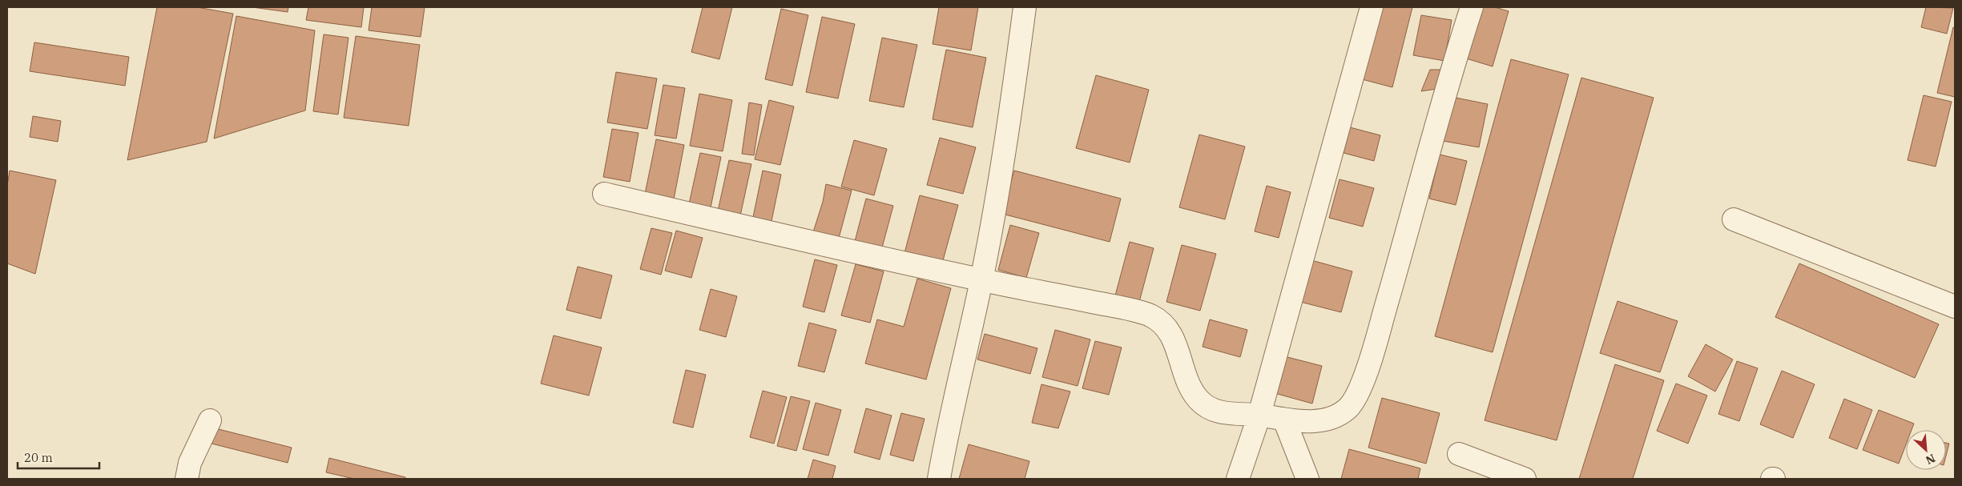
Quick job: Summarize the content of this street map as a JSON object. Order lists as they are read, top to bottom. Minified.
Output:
{"scale_bar":"20 m","north":"bottom right"}
